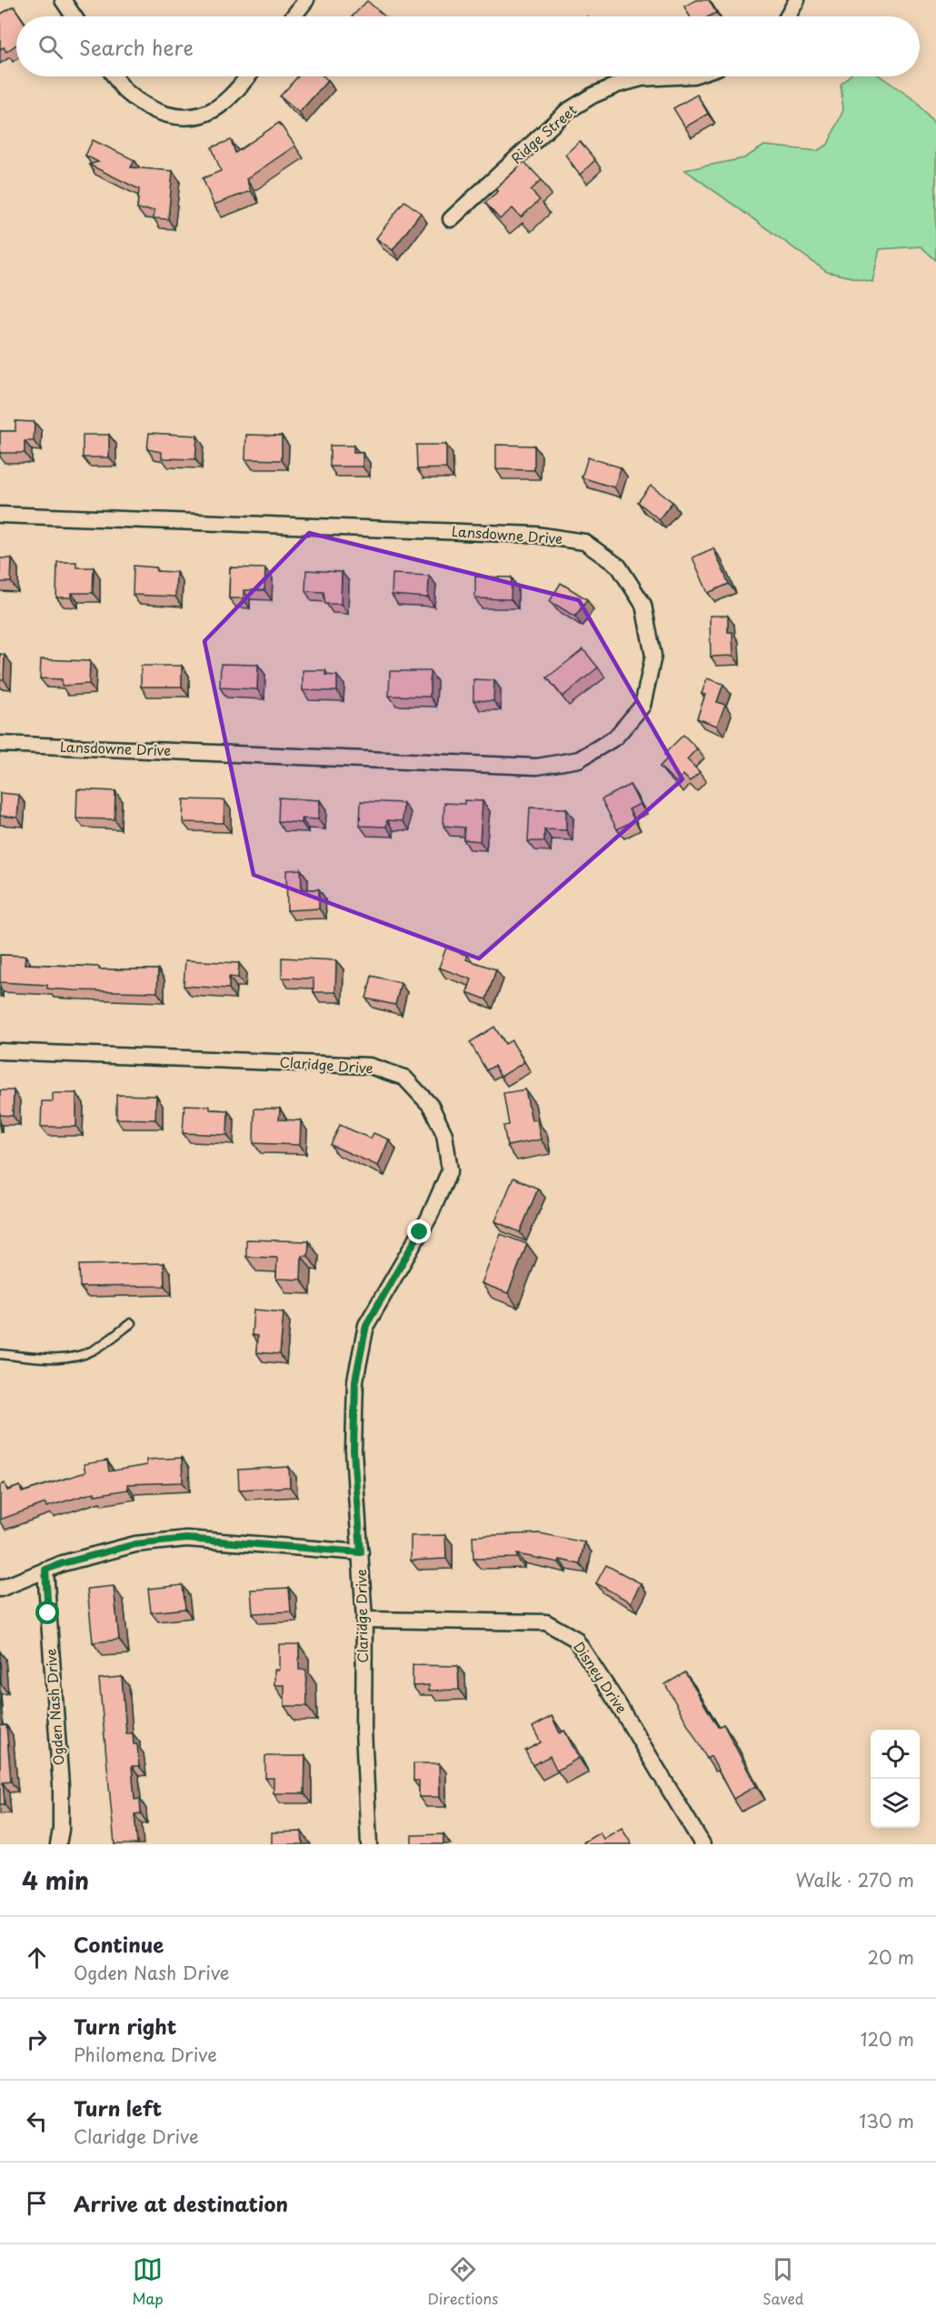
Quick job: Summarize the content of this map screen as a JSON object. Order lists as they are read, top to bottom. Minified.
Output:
{"streets":{"street":["Ridge Street","Lansdowne Drive","Claridge Drive","Disney Drive","Ogden Nash Drive"]},"crossings":[["Claridge Drive","Disney Drive"]],"page":{"search":"Search here","heading":["4 min","Walk · 270 m"],"list":[["Continue","Ogden Nash Drive","20 m"],["Turn right","Philomena Drive","120 m"],["Turn left","Claridge Drive","130 m"],"Arrive at destination"],"nav":["Map","Directions","Saved"]}}
